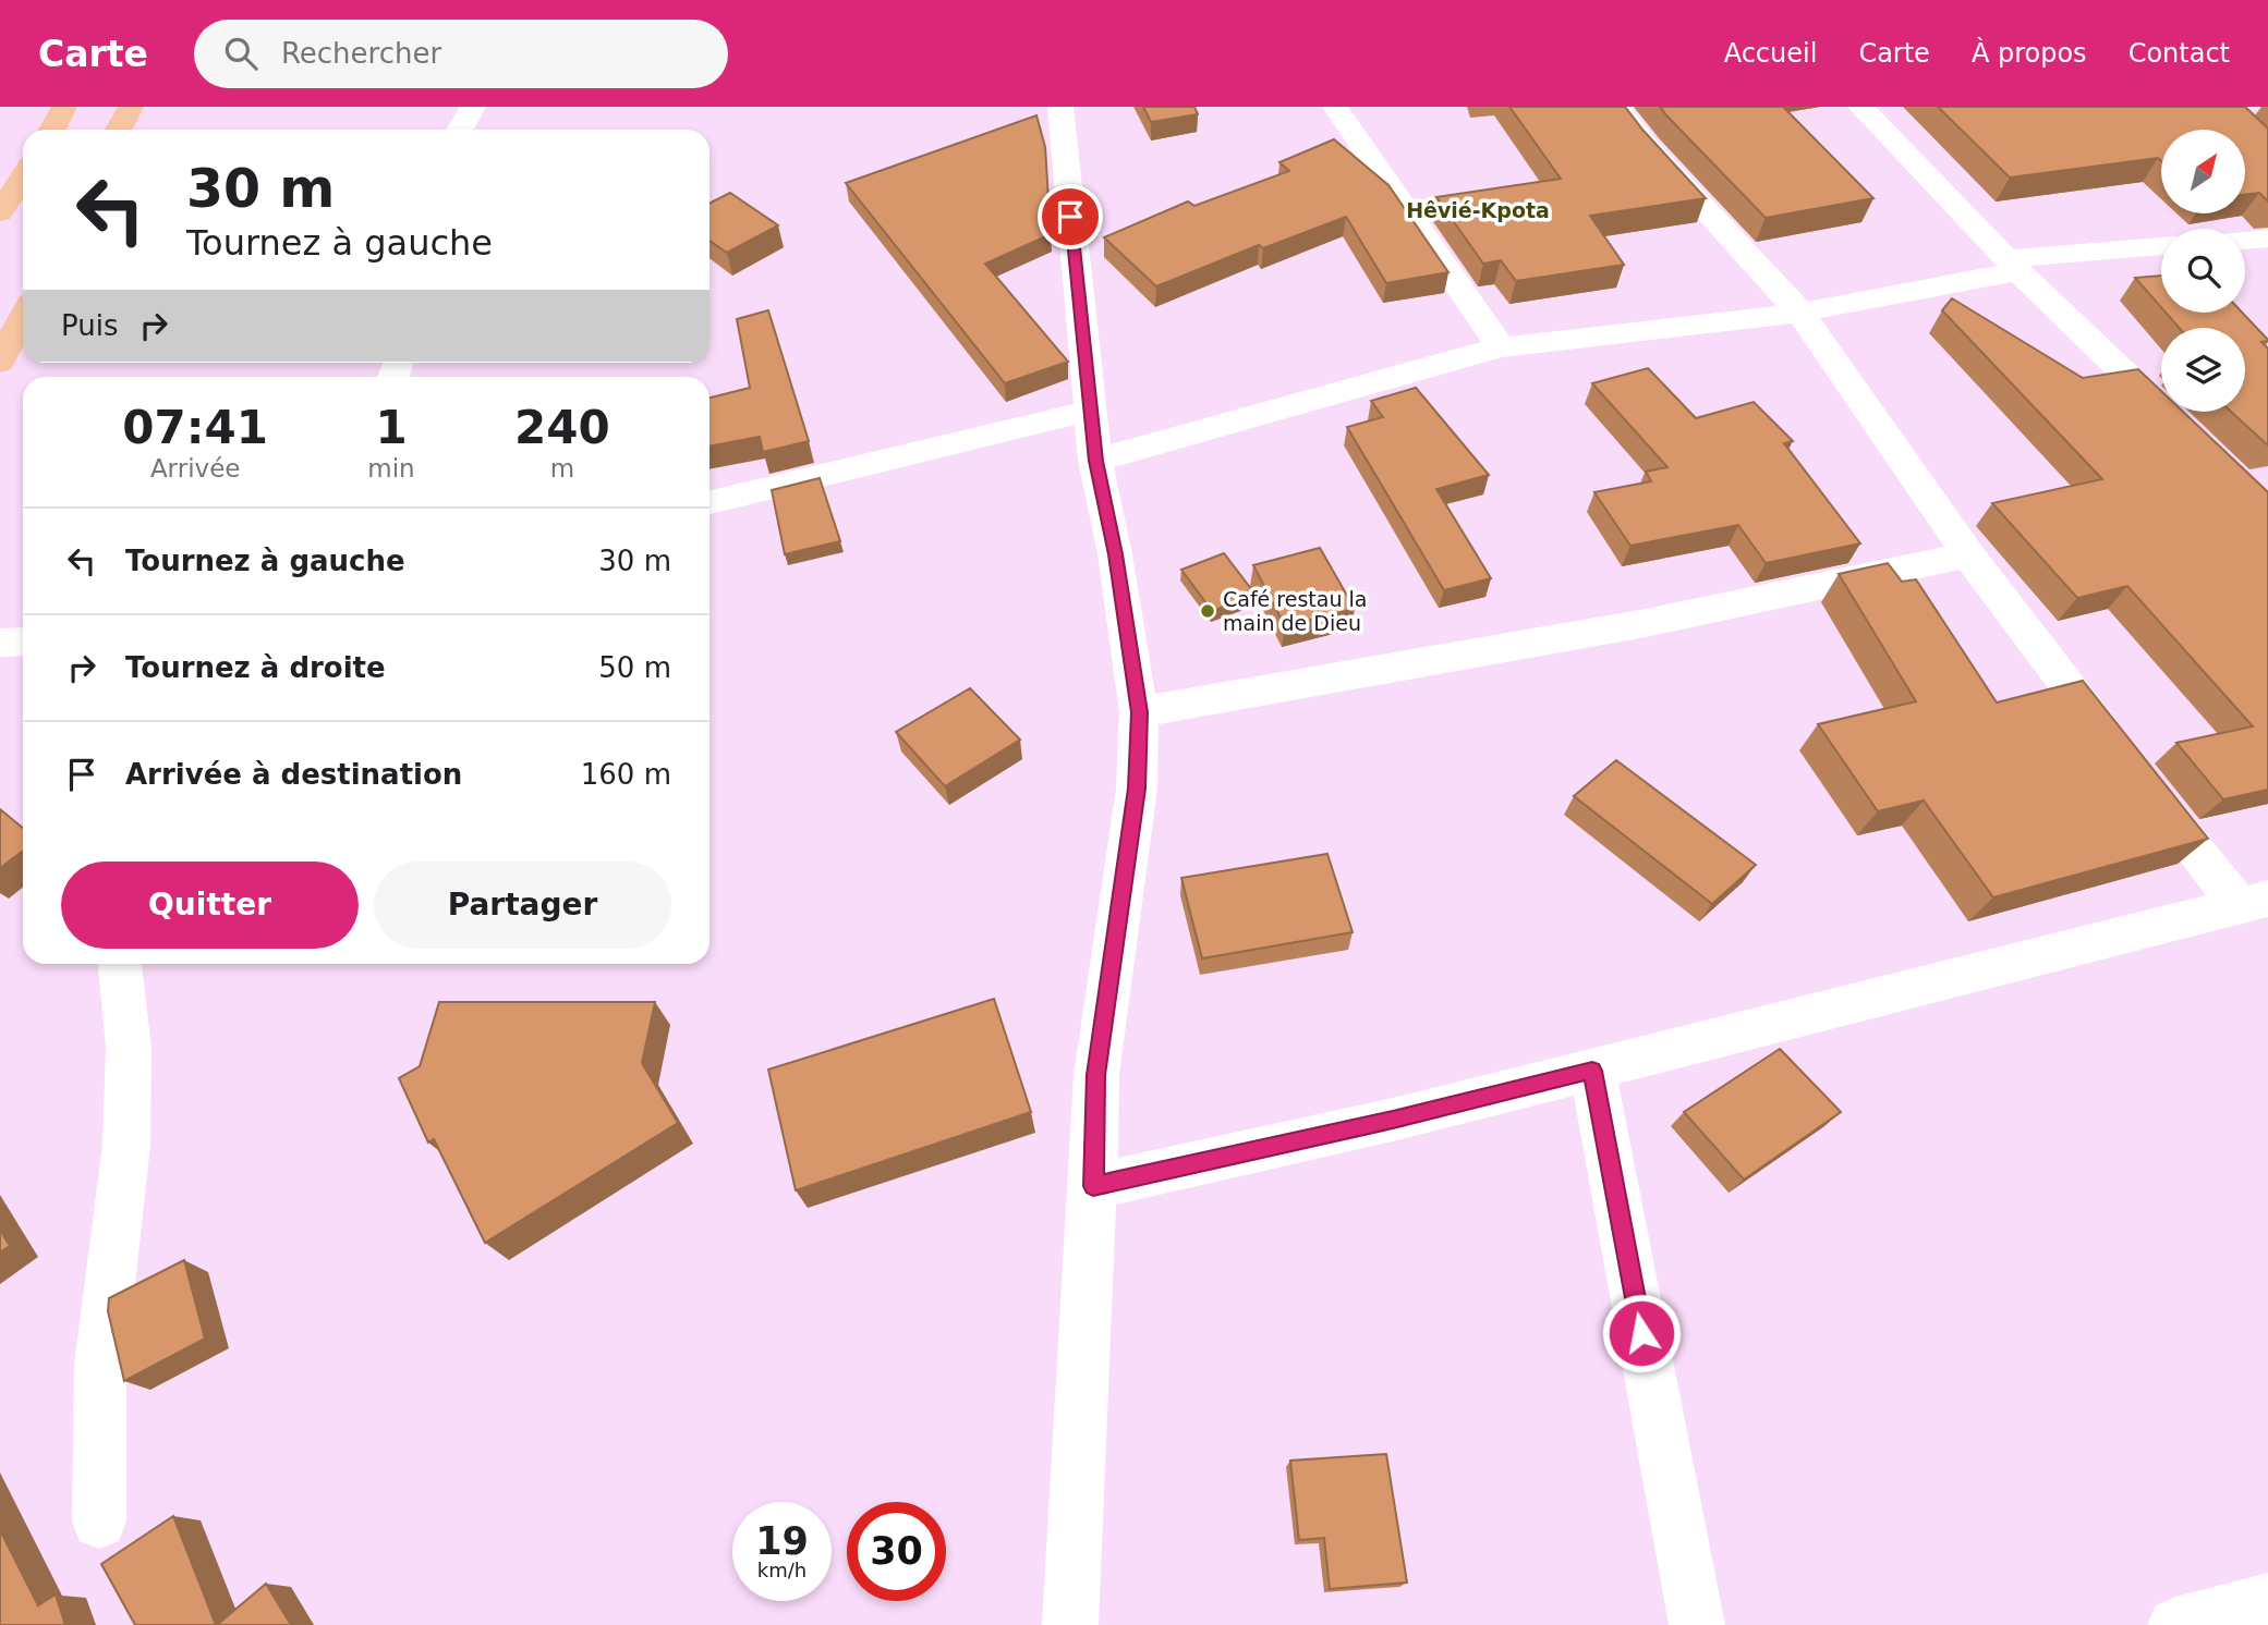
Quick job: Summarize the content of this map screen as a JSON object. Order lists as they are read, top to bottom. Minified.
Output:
{"districts":["Hêvié-Kpota"],"places":["Café restau la main de Dieu"],"north":"top right","page":{"header":"Carte","search":"Rechercher","nav":["Accueil","Carte","À propos","Contact"],"turn":["30 m","Tournez à gauche"],"then":"Puis","eta":["07:41","Arrivée","1","min","240","m"],"list":[{"name":"Tournez à gauche","value":"30 m"},{"name":"Tournez à droite","value":"50 m"},{"name":"Arrivée à destination","value":"160 m"}],"buttons":["Quitter","Partager"],"speed":"19 km/h","limit":"30"}}
